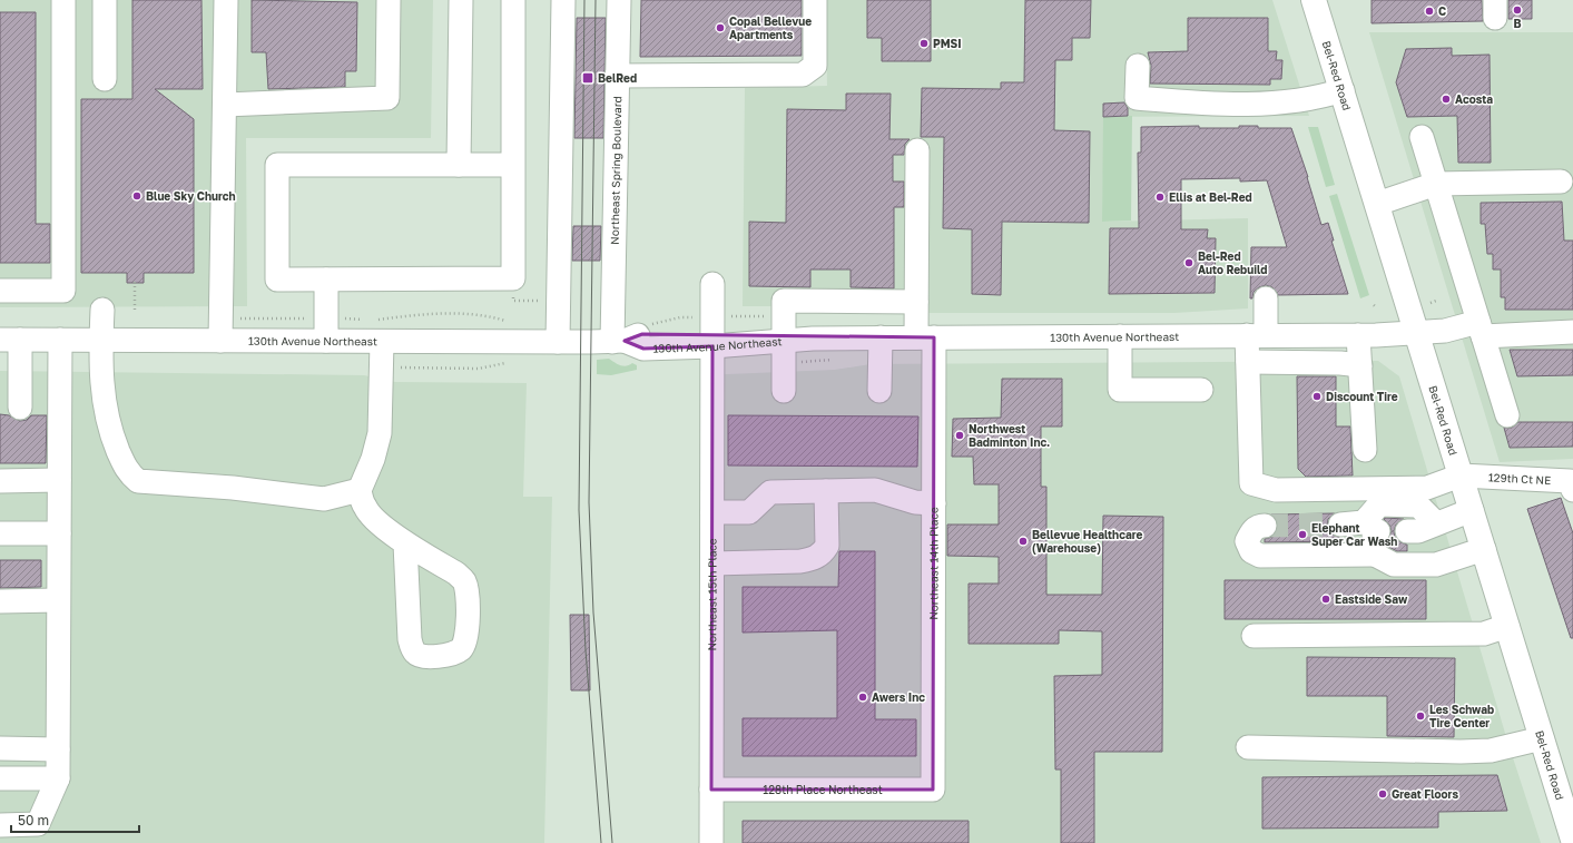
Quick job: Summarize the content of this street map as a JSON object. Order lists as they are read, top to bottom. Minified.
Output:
{"streets":{"main road":["Bel-Red Road"],"street":["Northeast Spring Boulevard","130th Avenue Northeast","129th Ct NE","Northeast 14th Place","Northeast 15th Place","128th Place Northeast"]},"crossings":[["Bel-Red Road","130th Avenue Northeast"],["Bel-Red Road","129th Ct NE"],["Northeast Spring Boulevard","130th Avenue Northeast"],["130th Avenue Northeast","Northeast 14th Place"],["130th Avenue Northeast","Northeast 15th Place"],["Northeast 14th Place","128th Place Northeast"],["Northeast 15th Place","128th Place Northeast"]],"places":{"other":["B","C","Copal Bellevue Apartments","PMSI","Acosta","Blue Sky Church","Ellis at Bel-Red","Bel-Red Auto Rebuild","Discount Tire","Northwest Badminton Inc.","Elephant Super Car Wash","Bellevue Healthcare (Warehouse)","Eastside Saw","Awers Inc","Les Schwab Tire Center","Great Floors"],"transit":["BelRed"]},"scale_bar":"50 m"}
